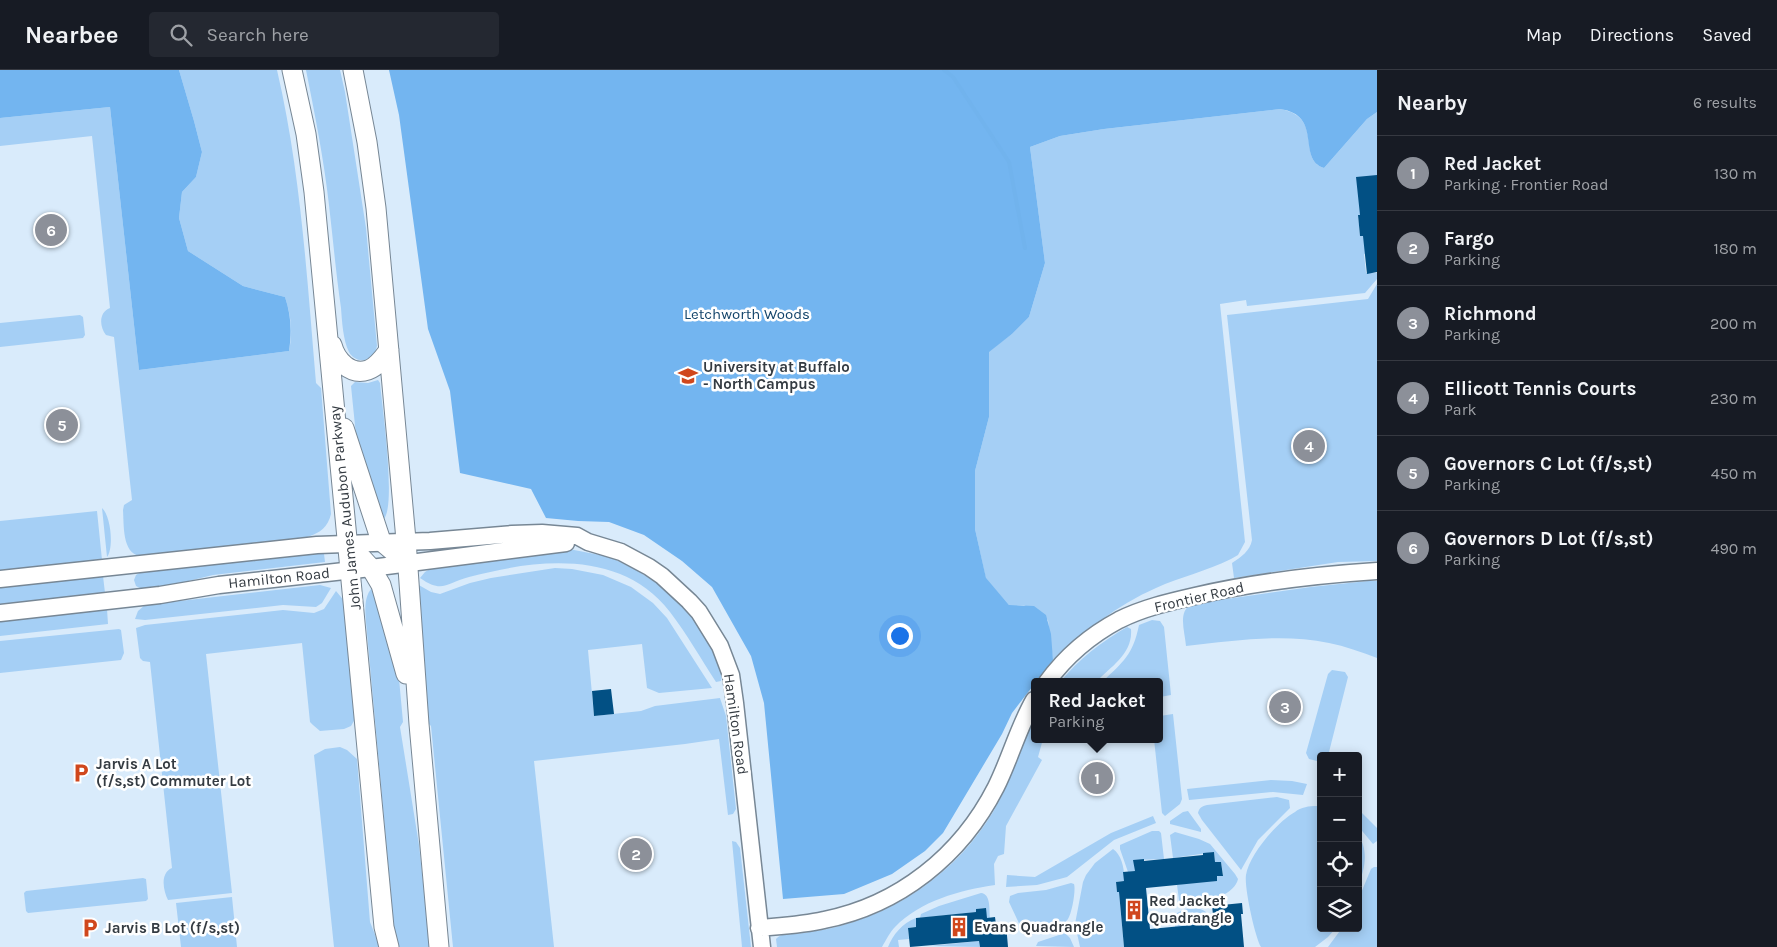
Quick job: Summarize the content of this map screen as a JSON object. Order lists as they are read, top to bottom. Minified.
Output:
{"streets":{"main road":["John James Audubon Parkway"],"street":["Hamilton Road","Frontier Road"]},"crossings":[["John James Audubon Parkway","Hamilton Road"]],"parks":["Letchworth Woods"],"places":{"school or university":["University at Buffalo - North Campus"],"parking":["Jarvis A Lot (f/s,st) Commuter Lot","Jarvis B Lot (f/s,st)"],"building":["Red Jacket Quadrangle","Evans Quadrangle"]},"page":{"header":"Nearbee","search":"Search here","nav":["Map","Directions","Saved"],"heading":["Nearby","6 results"],"list":[{"mark":"1","name":"Red Jacket","note":"Parking · Frontier Road","value":"130 m"},{"mark":"2","name":"Fargo","note":"Parking","value":"180 m"},{"mark":"3","name":"Richmond","note":"Parking","value":"200 m"},{"mark":"4","name":"Ellicott Tennis Courts","note":"Park","value":"230 m"},{"mark":"5","name":"Governors C Lot (f/s,st)","note":"Parking","value":"450 m"},{"mark":"6","name":"Governors D Lot (f/s,st)","note":"Parking","value":"490 m"}],"pins":["6","5","4","3","1","2"],"popup":["Red Jacket","Parking"],"map_buttons":["+","−"]}}
